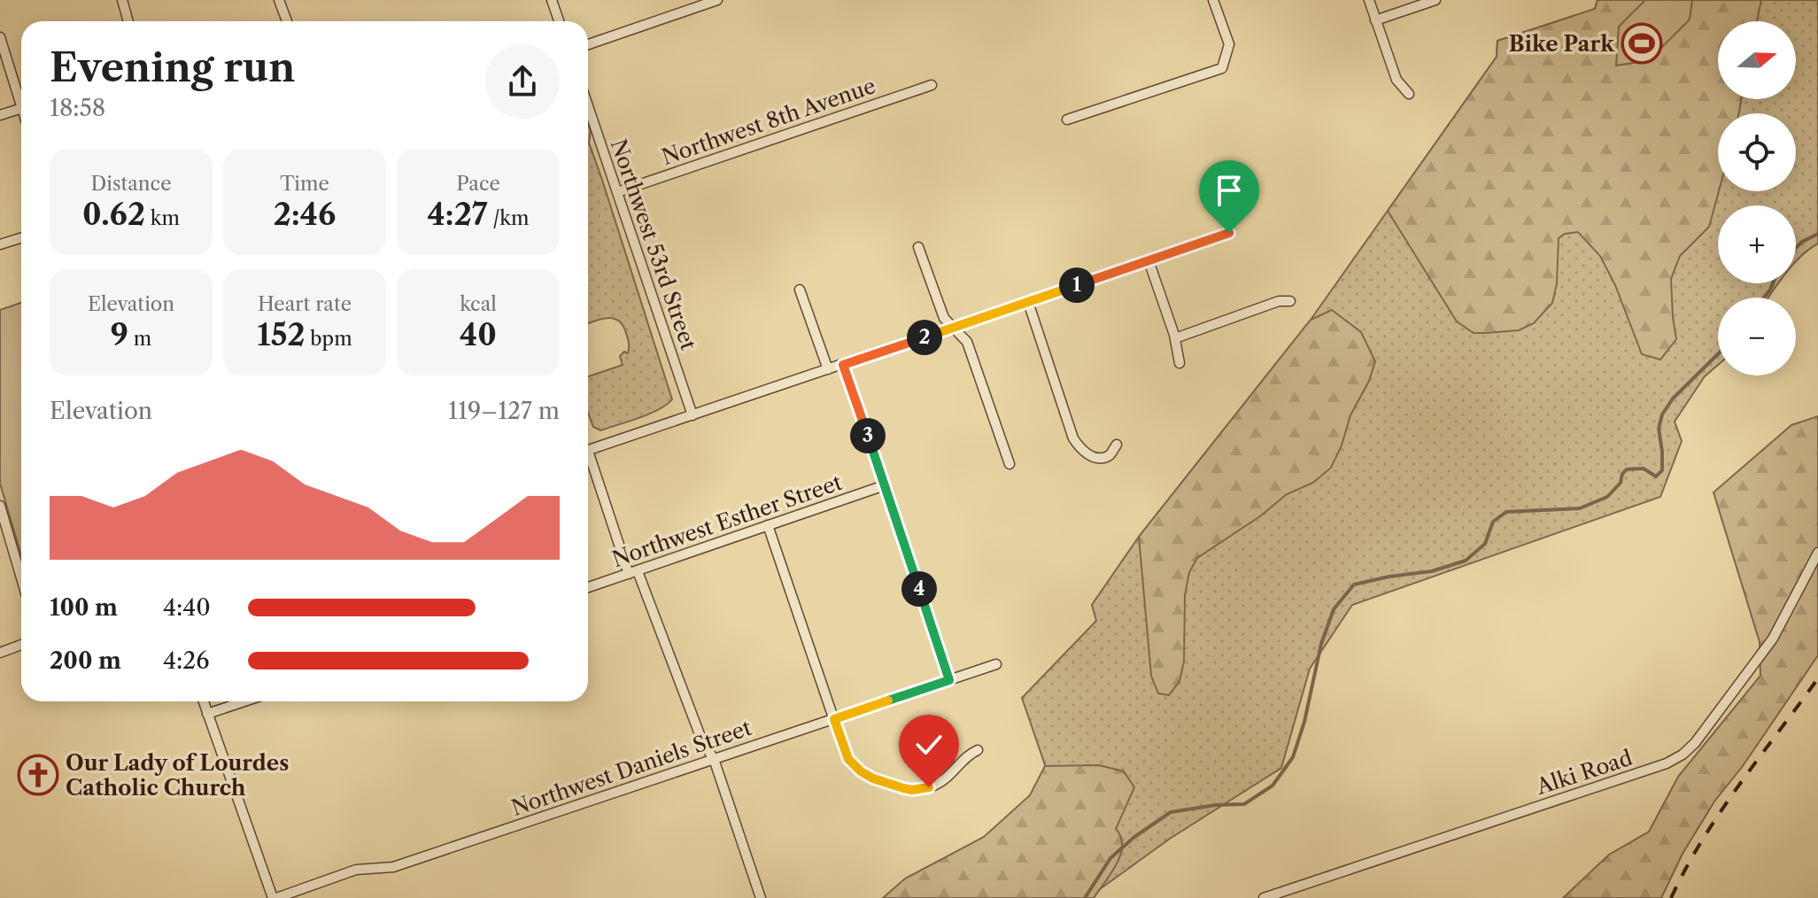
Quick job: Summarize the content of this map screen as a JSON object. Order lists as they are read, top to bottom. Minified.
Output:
{"streets":{"street":["Northwest 8th Avenue","Northwest 53rd Street","Northwest Esther Street","Northwest Daniels Street","Alki Road"]},"crossings":[["Northwest 8th Avenue","Northwest 53rd Street"]],"places":{"sports":["Bike Park"],"church":["Our Lady of Lourdes Catholic Church"]},"north":"right","page":{"map_buttons":["+","−"],"heading":["Evening run","18:58"],"stats":[["Distance","0.62 km"],["Time","2:46"],["Pace","4:27 /km"],["Elevation","9 m"],["Heart rate","152 bpm"],["kcal","40"]],"pins":["1","2","3","4"],"chart":["Elevation","119–127 m"],"list":[{"name":"100 m","note":"4:40"},{"name":"200 m","note":"4:26"}]}}
